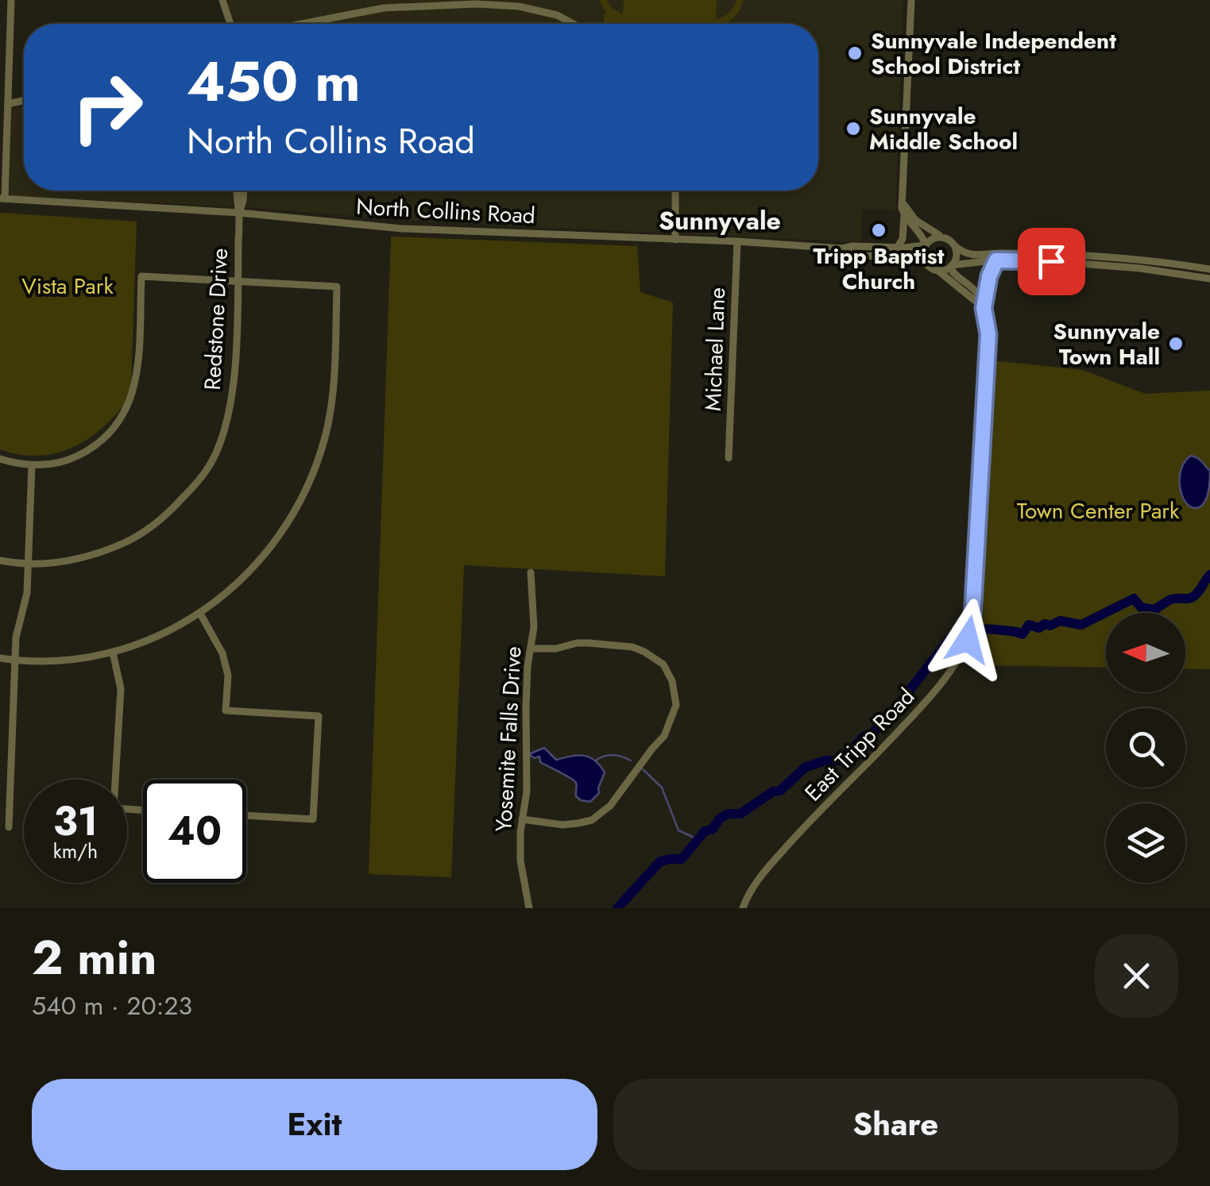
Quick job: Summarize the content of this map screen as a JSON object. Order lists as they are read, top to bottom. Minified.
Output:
{"streets":{"street":["North Collins Road","Redstone Drive","Michael Lane","Yosemite Falls Drive","East Tripp Road"]},"crossings":[["North Collins Road","Redstone Drive"],["North Collins Road","Michael Lane"]],"districts":["Sunnyvale"],"parks":["Vista Park","Town Center Park"],"places":["Sunnyvale Independent School District","Sunnyvale Middle School","Tripp Baptist Church","Sunnyvale Town Hall"],"north":"left","page":{"turn":["450 m","North Collins Road"],"speed":"31 km/h","limit":"40","heading":["2 min","540 m · 20:23"],"buttons":["Exit","Share"]}}
